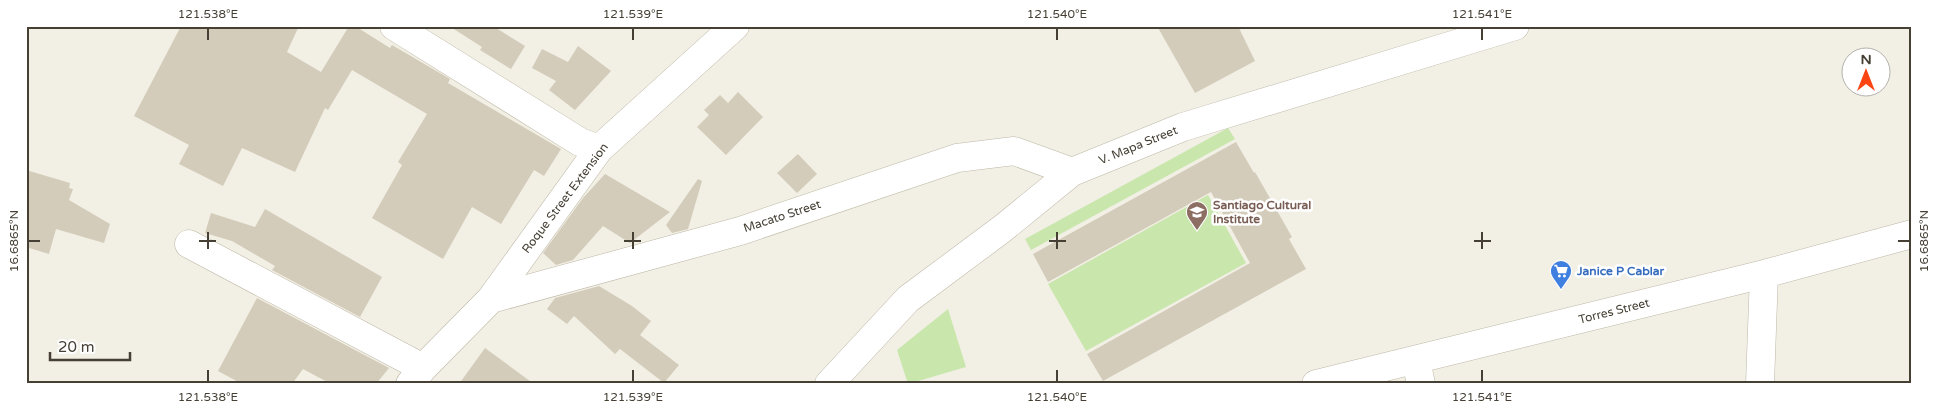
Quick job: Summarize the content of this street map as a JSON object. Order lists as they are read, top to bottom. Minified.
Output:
{"streets":{"street":["V. Mapa Street","Roque Street Extension","Macato Street","Torres Street"]},"crossings":[["V. Mapa Street","Macato Street"],["Roque Street Extension","Macato Street"]],"places":{"school or university":["Santiago Cultural Institute"],"supermarket":["Janice P Cablar"]},"scale_bar":"20 m","north":"top","coordinates":["121.538°E","121.539°E","121.540°E","121.541°E","16.6865°N"]}
